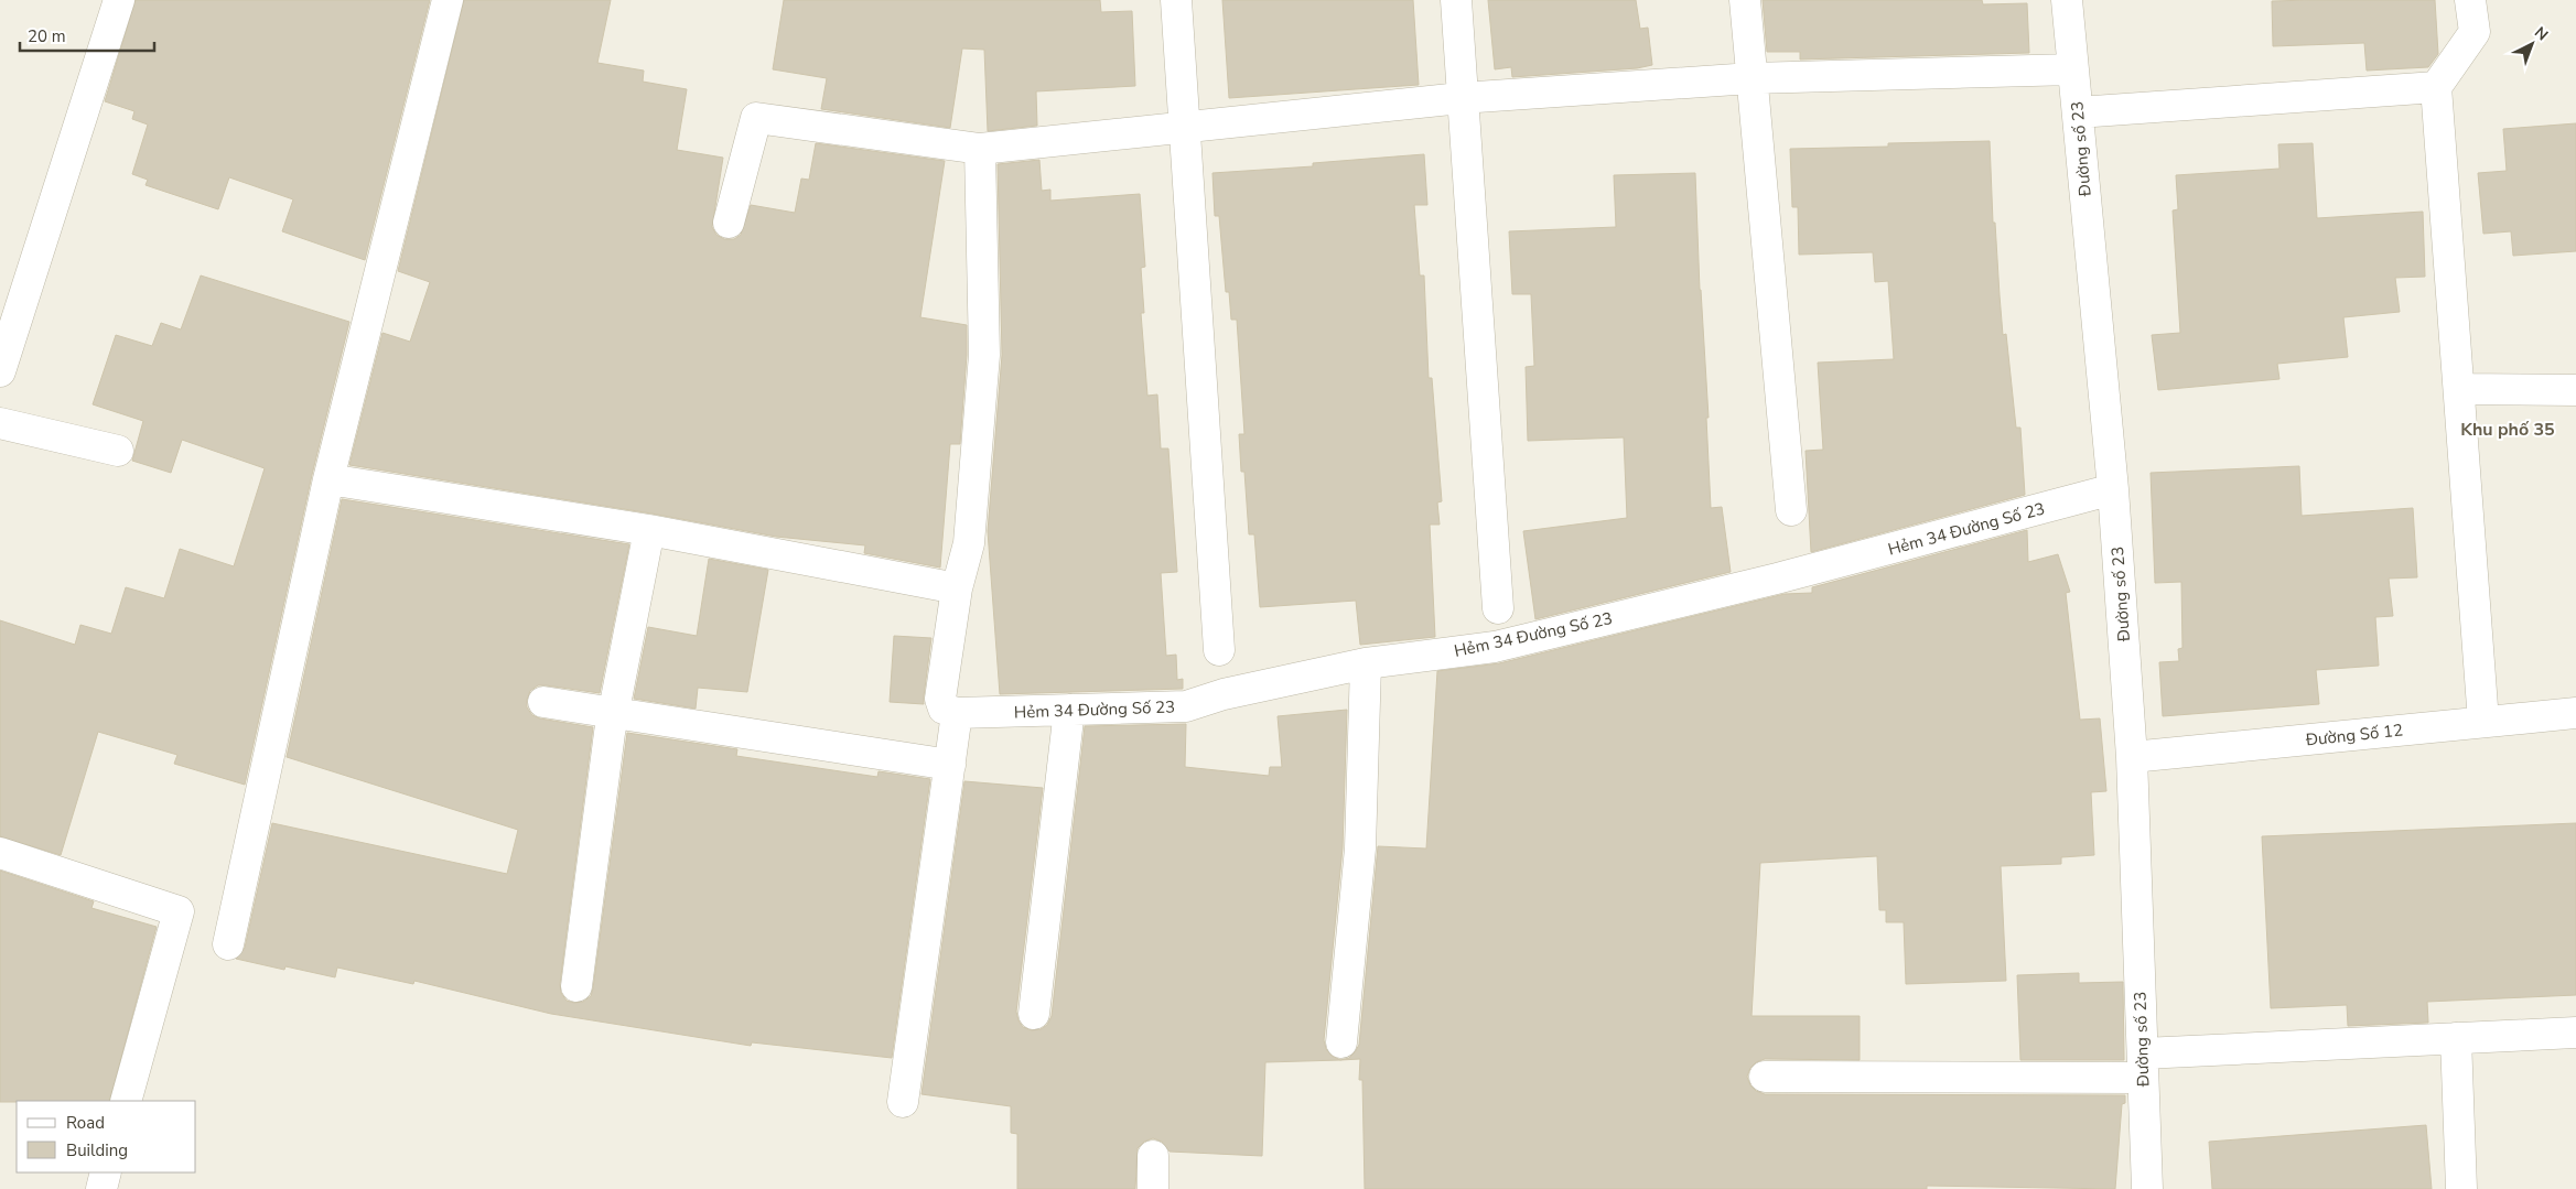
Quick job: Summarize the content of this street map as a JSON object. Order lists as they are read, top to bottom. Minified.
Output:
{"streets":{"street":["Đường số 23","Hẻm 34 Đường Số 23","Đường Số 12"]},"crossings":[["Đường số 23","Hẻm 34 Đường Số 23"],["Đường số 23","Đường Số 12"]],"districts":["Khu phố 35"],"legend":["Road","Building"],"scale_bar":"20 m","north":"top right"}
